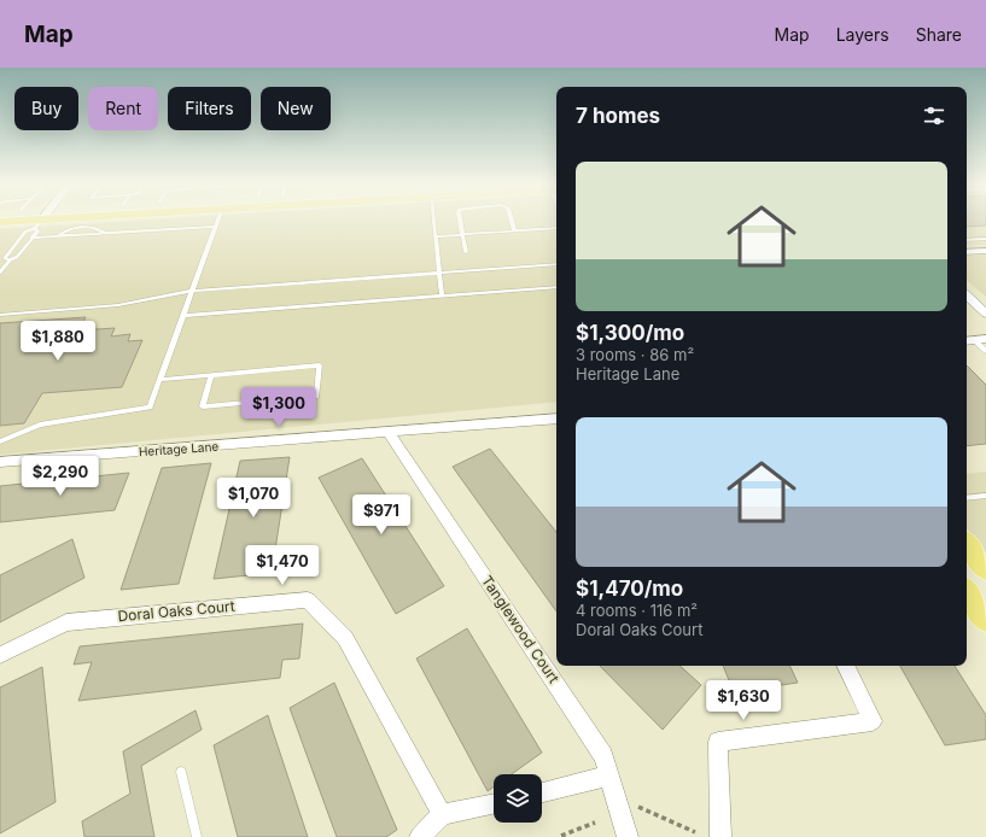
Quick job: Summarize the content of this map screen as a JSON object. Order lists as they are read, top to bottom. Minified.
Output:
{"streets":{"street":["Heritage Lane","Doral Oaks Court","Tanglewood Court"]},"crossings":[["Heritage Lane","Tanglewood Court"]],"page":{"header":"Map","nav":["Map","Layers","Share"],"chip":["Buy","Rent","Filters","New"],"heading":"7 homes","list":[{"name":"$1,300/mo","note":"3 rooms · 86 m² · Heritage Lane"},{"name":"$1,470/mo","note":"4 rooms · 116 m² · Doral Oaks Court"}],"price":["$1,880","$1,300","$2,290","$1,070","$971","$1,470","$1,630"]}}
